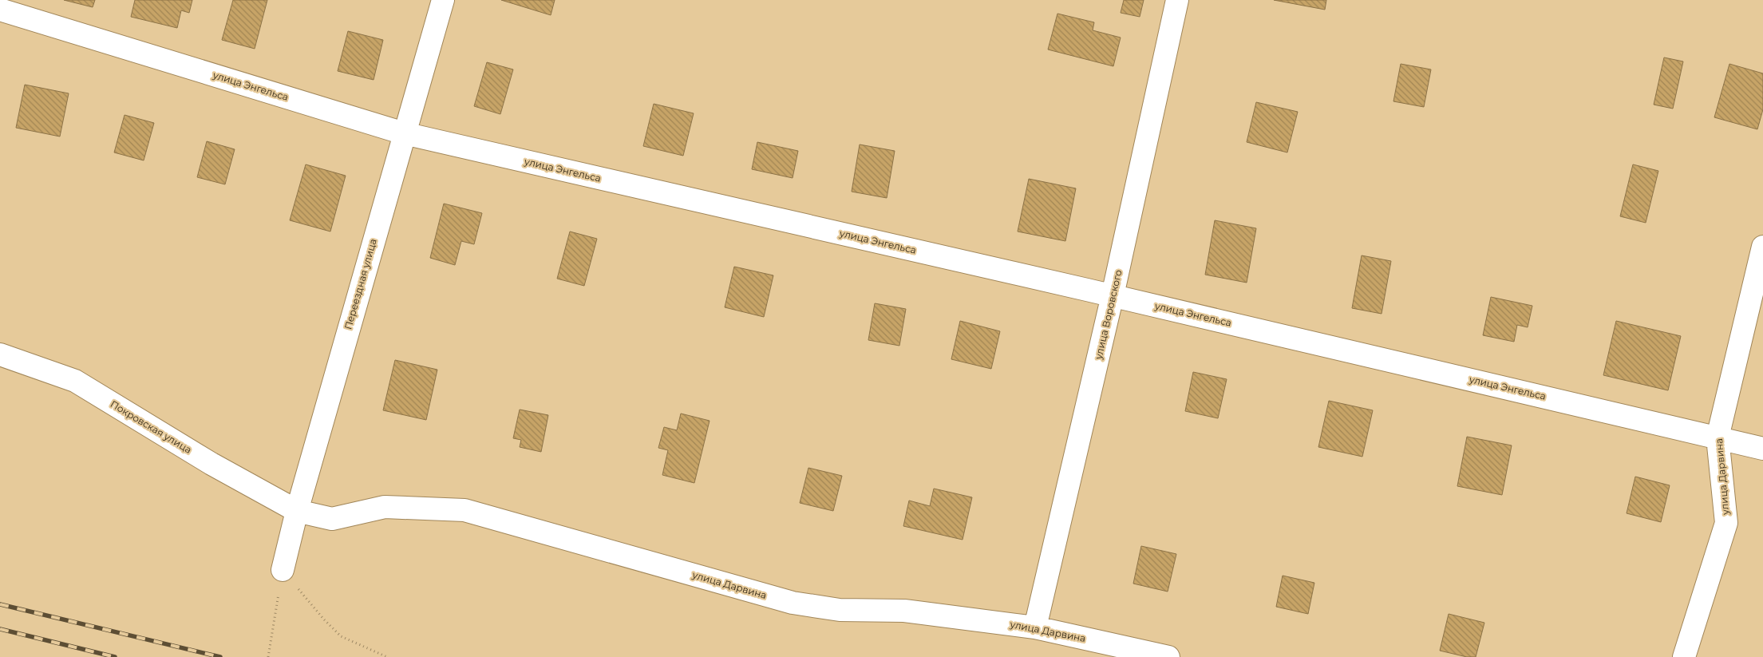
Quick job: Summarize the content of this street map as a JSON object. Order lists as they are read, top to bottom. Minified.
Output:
{"streets":{"street":["улица Энгельса","Переездная улица","улица Воровского","Покровская улица","улица Дарвина"]},"crossings":[["улица Энгельса","Переездная улица"],["улица Энгельса","улица Воровского"],["улица Энгельса","улица Дарвина"],["Переездная улица","Покровская улица"],["Переездная улица","улица Дарвина"],["улица Воровского","улица Дарвина"],["Покровская улица","улица Дарвина"]]}
